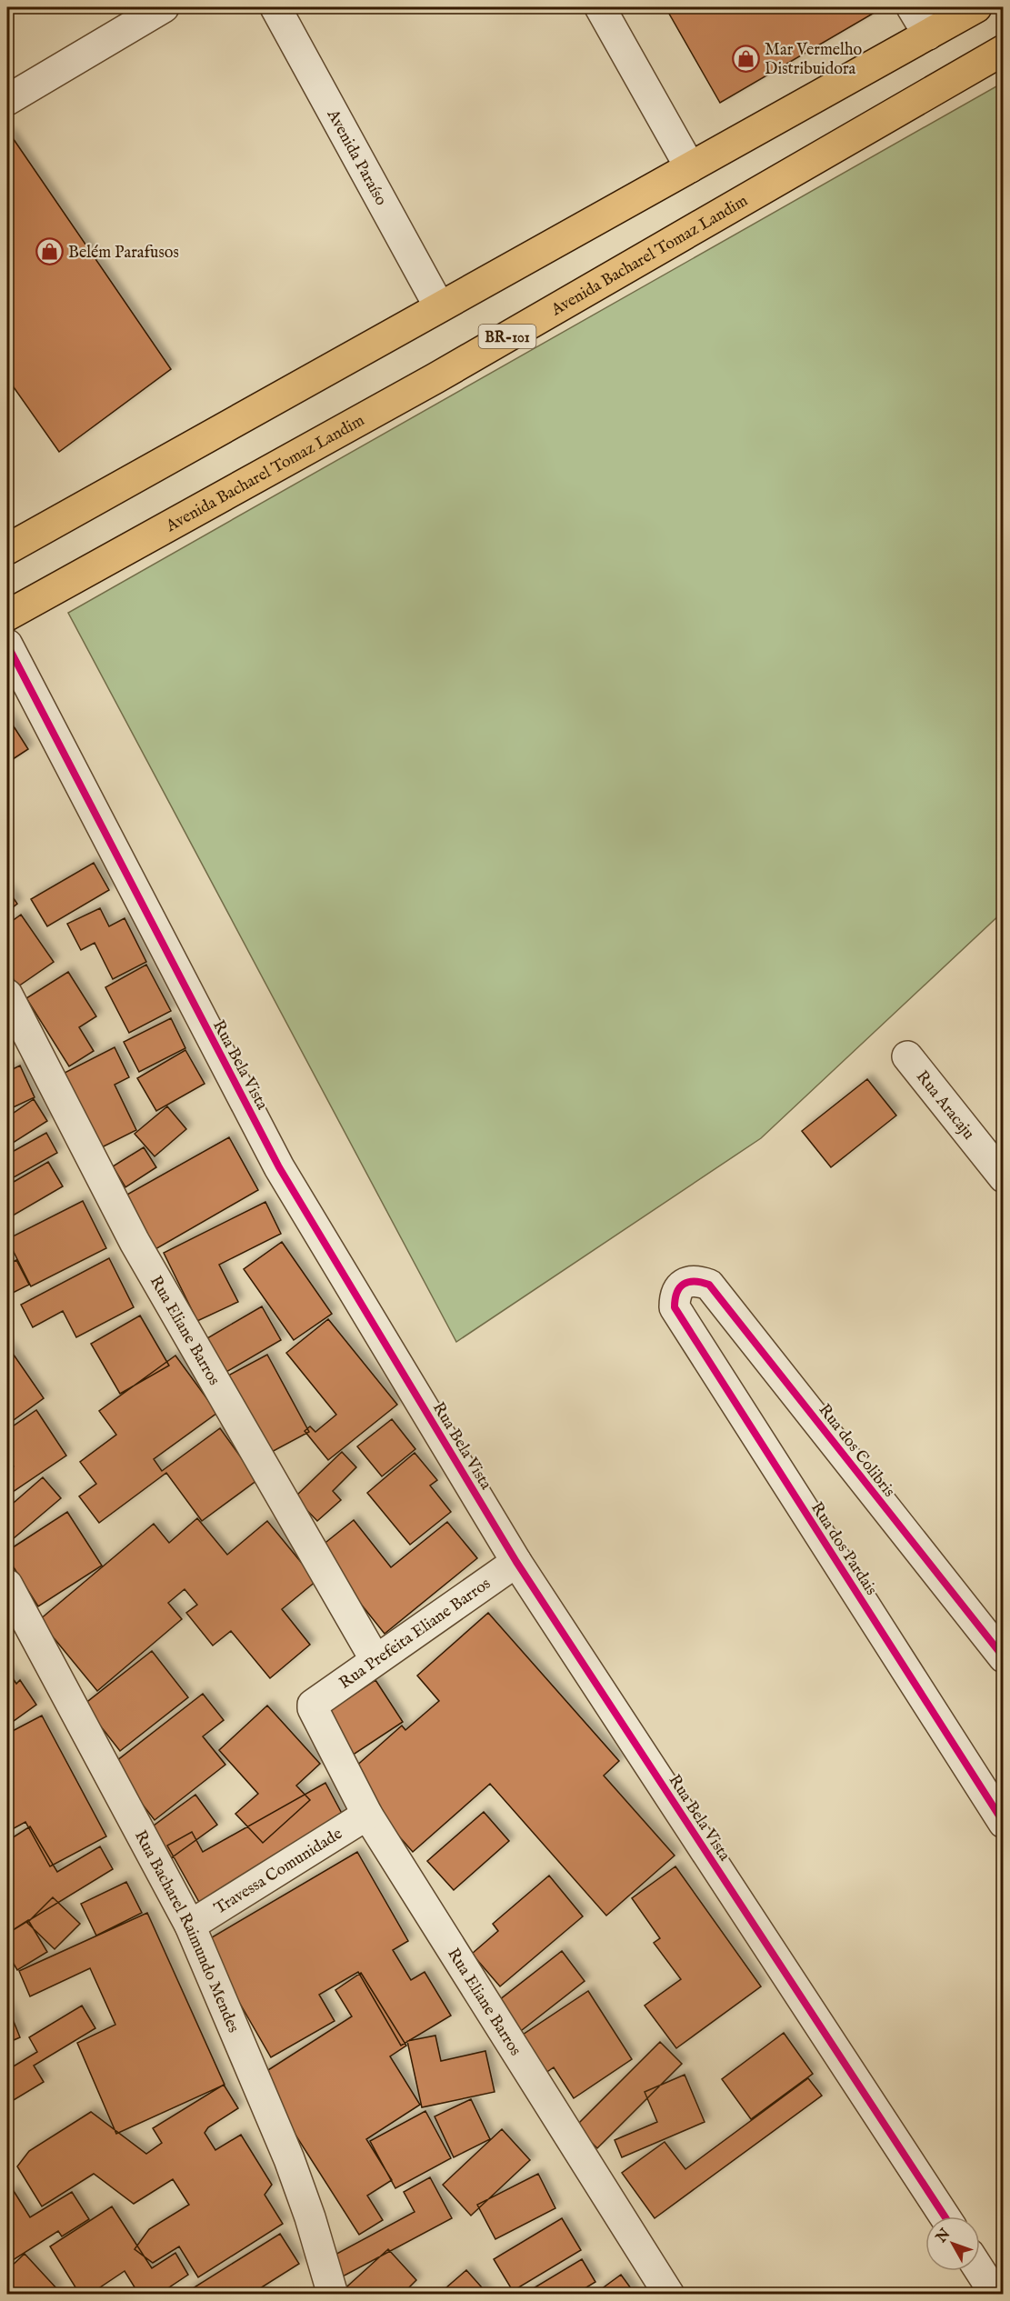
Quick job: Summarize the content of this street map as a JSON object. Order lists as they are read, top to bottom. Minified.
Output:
{"streets":{"highway":["Avenida Bacharel Tomaz Landim","BR-101"],"street":["Avenida Paraíso","Rua Bela Vista","Rua Aracaju","Rua Eliane Barros","Rua dos Colibris","Rua dos Pardais","Rua Prefeita Eliane Barros","Travessa Comunidade","Rua Bacharel Raimundo Mendes"]},"crossings":[["Rua Bela Vista","Rua Prefeita Eliane Barros"],["Rua Eliane Barros","Rua Prefeita Eliane Barros"],["Rua Eliane Barros","Travessa Comunidade"],["Rua dos Colibris","Rua dos Pardais"],["Travessa Comunidade","Rua Bacharel Raimundo Mendes"]],"places":{"shop":["Mar Vermelho Distribuidora","Belém Parafusos"]},"north":"top left"}
